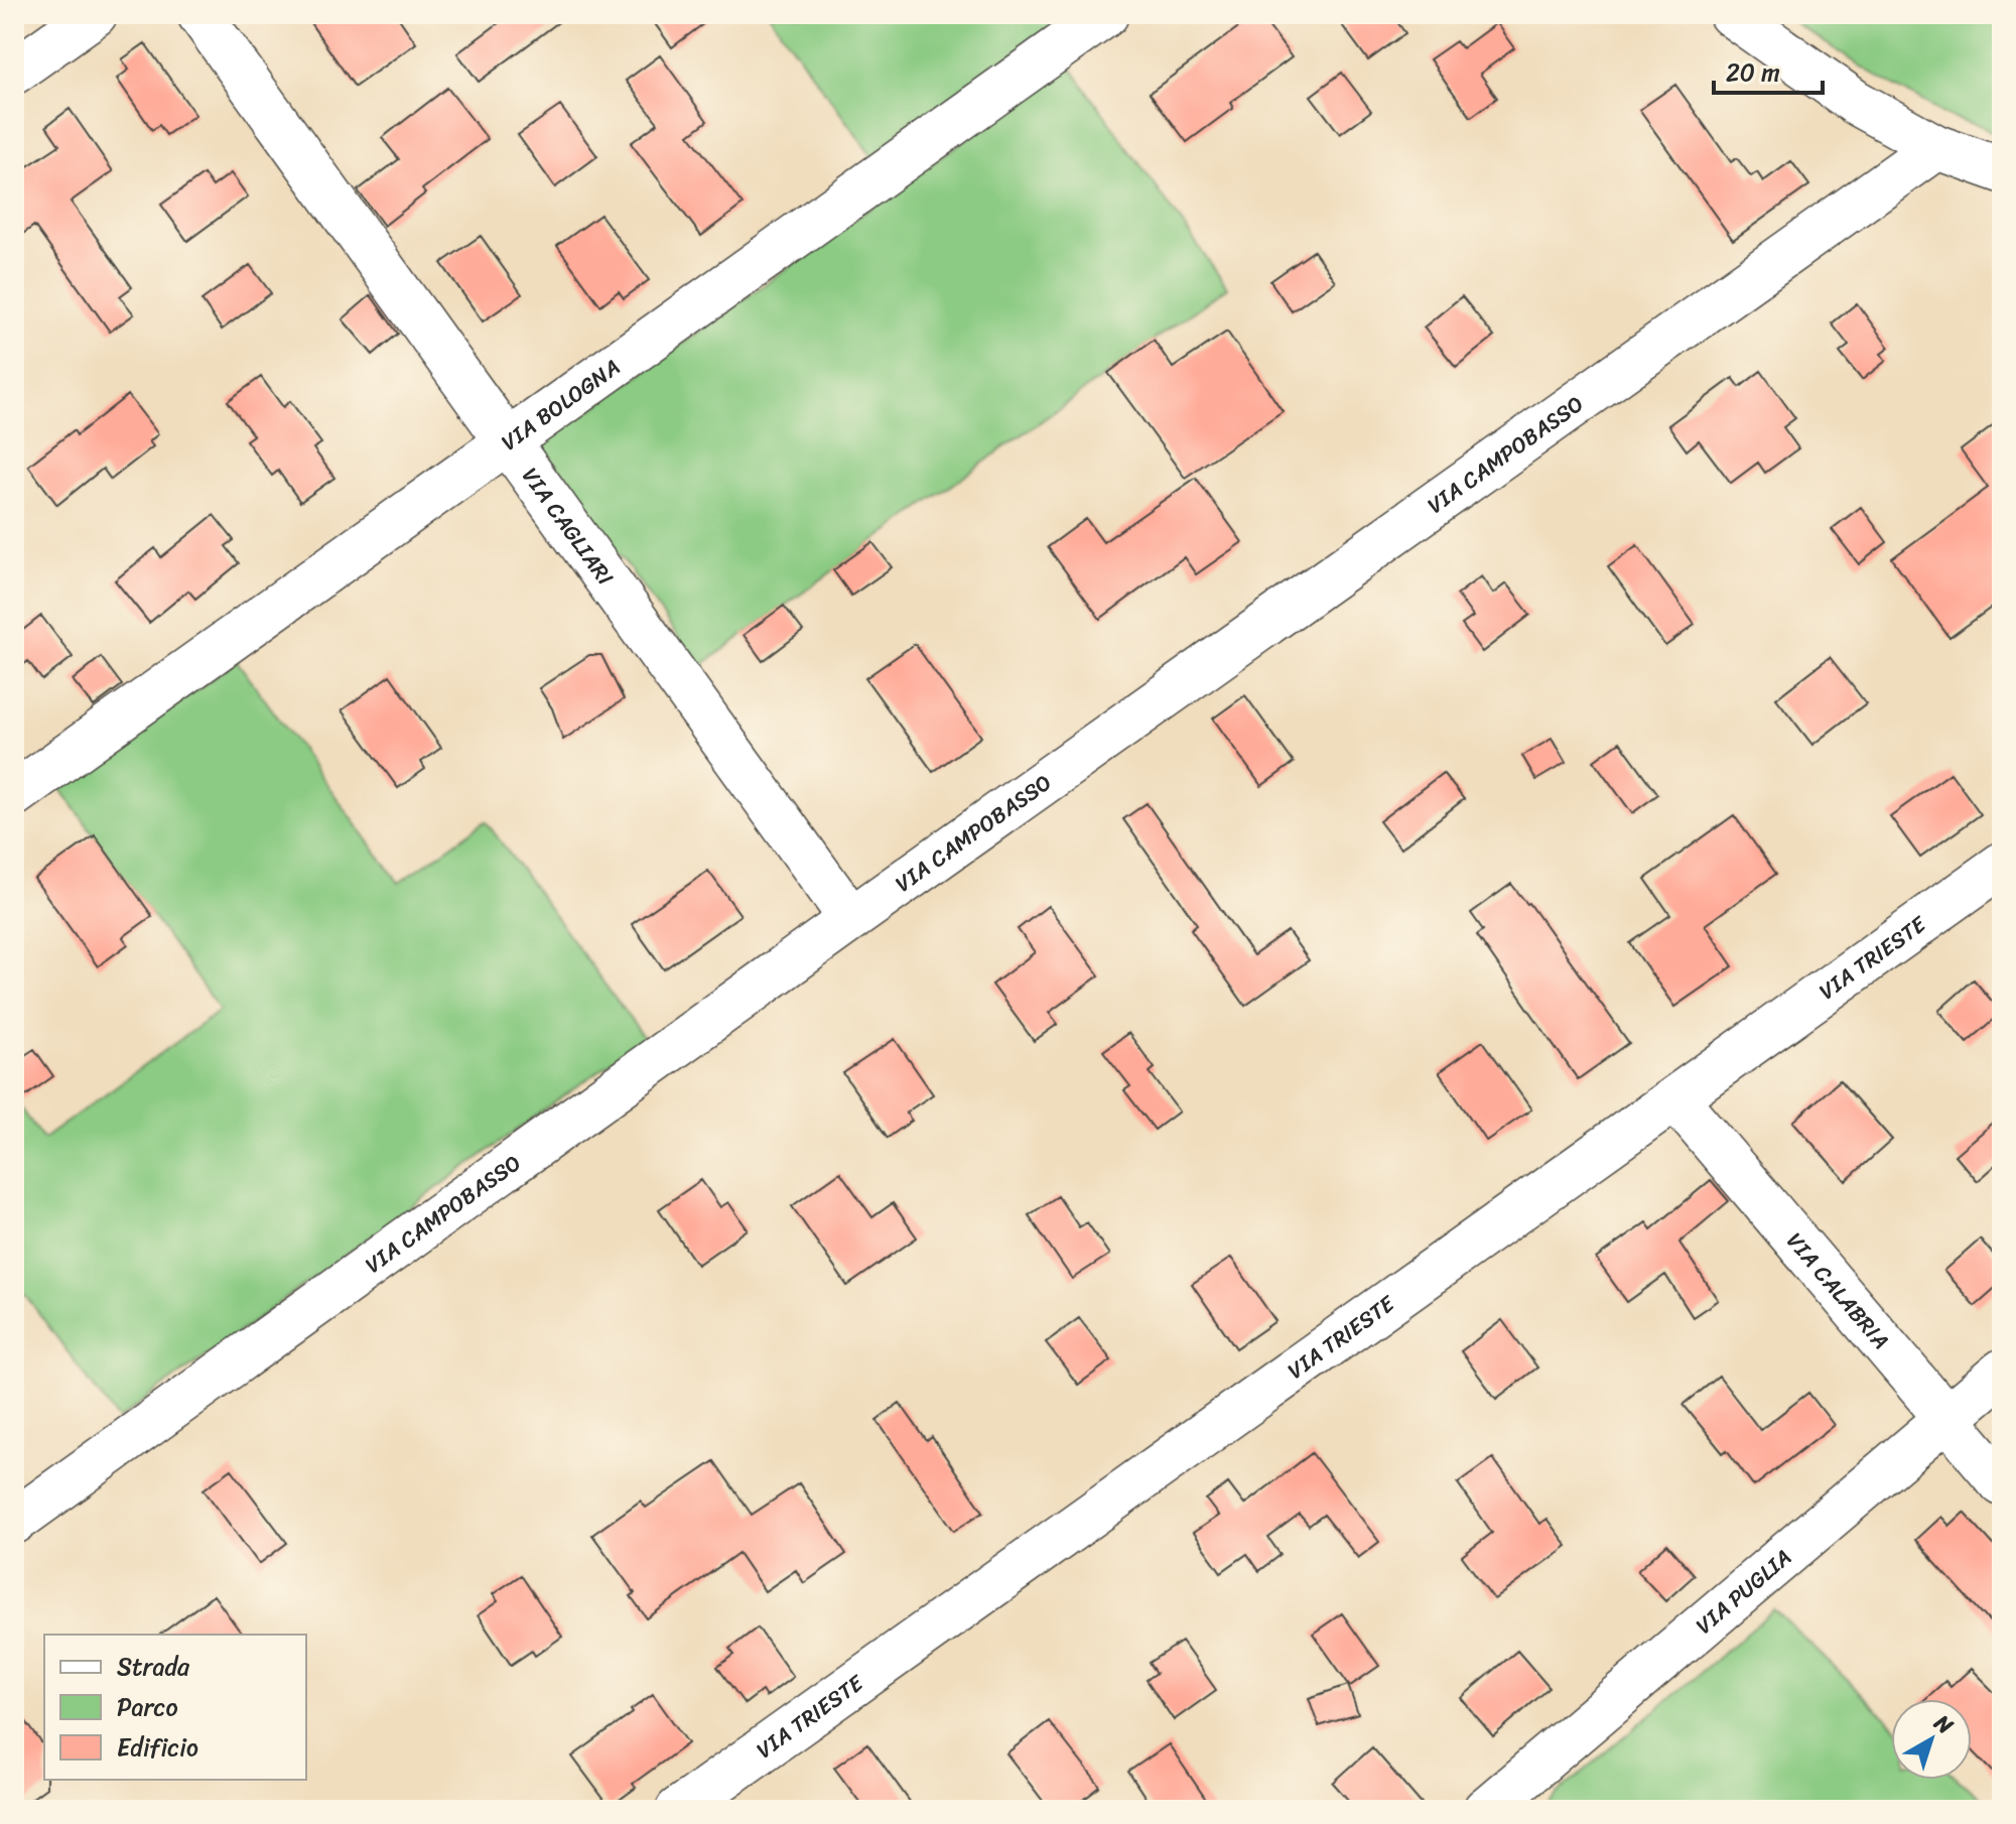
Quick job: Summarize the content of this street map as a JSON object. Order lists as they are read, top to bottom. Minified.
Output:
{"streets":{"street":["VIA BOLOGNA","VIA CAMPOBASSO","VIA CAGLIARI","VIA TRIESTE","VIA CALABRIA","VIA PUGLIA"]},"crossings":[["VIA BOLOGNA","VIA CAGLIARI"],["VIA CAMPOBASSO","VIA CAGLIARI"],["VIA TRIESTE","VIA CALABRIA"],["VIA CALABRIA","VIA PUGLIA"]],"legend":["Strada","Parco","Edificio"],"scale_bar":"20 m","north":"top right"}
